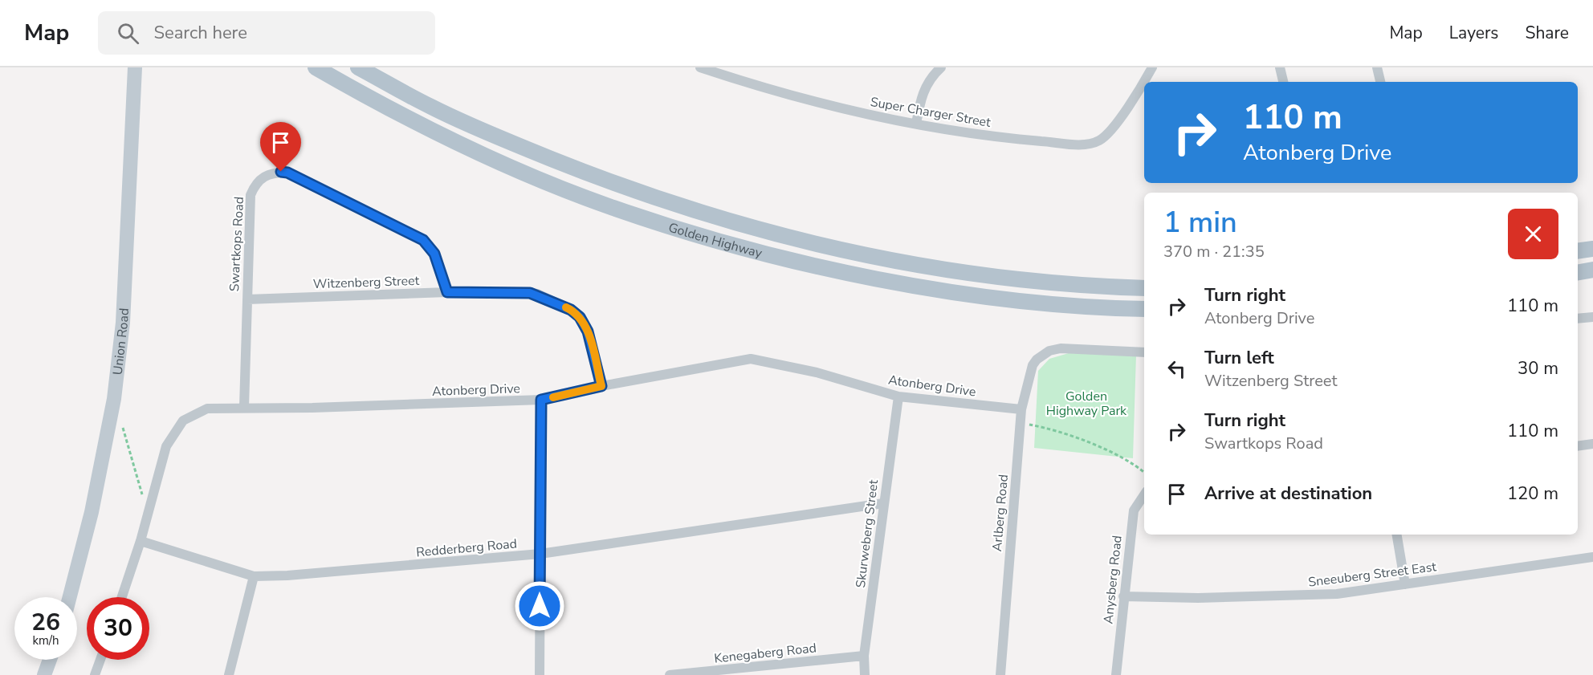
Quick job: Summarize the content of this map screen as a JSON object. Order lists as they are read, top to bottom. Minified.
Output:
{"streets":{"main road":["Golden Highway"],"street":["Super Charger Street","Swartkops Road","Witzenberg Street","Union Road","Atonberg Drive","Arlberg Road","Skurweberg Street","Redderberg Road","Sneeuberg Street East","Anysberg Road","Kenegaberg Road"]},"crossings":[["Swartkops Road","Witzenberg Street"],["Swartkops Road","Atonberg Drive"],["Witzenberg Street","Atonberg Drive"],["Atonberg Drive","Arlberg Road"],["Atonberg Drive","Skurweberg Street"],["Atonberg Drive","Redderberg Road"],["Skurweberg Street","Redderberg Road"],["Skurweberg Street","Kenegaberg Road"],["Sneeuberg Street East","Anysberg Road"]],"parks":["Golden Highway Park"],"page":{"header":"Map","search":"Search here","nav":["Map","Layers","Share"],"turn":["110 m","Atonberg Drive"],"heading":["1 min","370 m · 21:35"],"list":[{"name":"Turn right","note":"Atonberg Drive","value":"110 m"},{"name":"Turn left","note":"Witzenberg Street","value":"30 m"},{"name":"Turn right","note":"Swartkops Road","value":"110 m"},{"name":"Arrive at destination","value":"120 m"}],"speed":"26 km/h","limit":"30"}}
